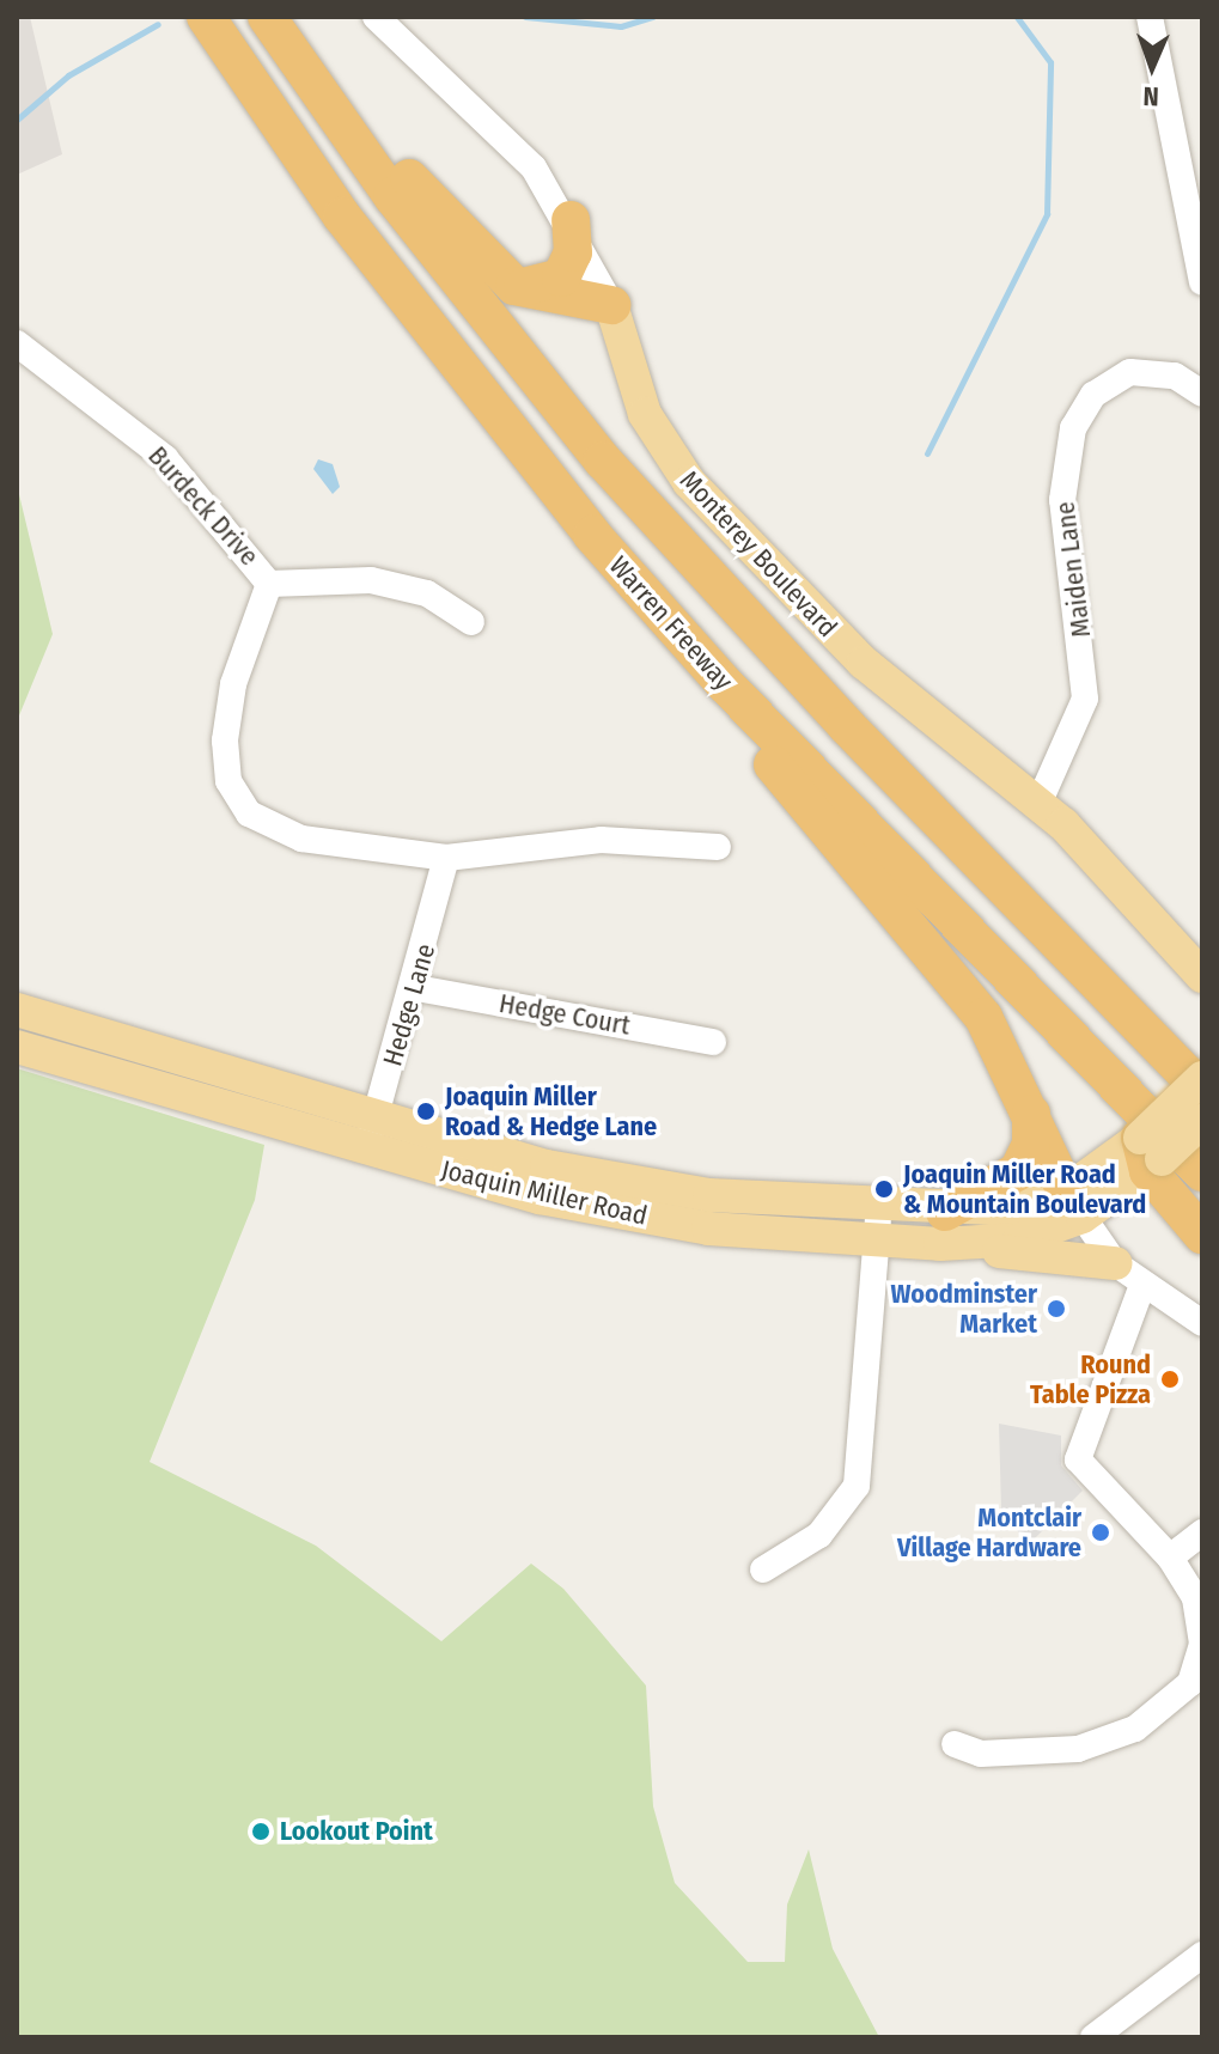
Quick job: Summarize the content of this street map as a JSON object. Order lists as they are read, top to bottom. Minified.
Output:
{"streets":{"highway":["Warren Freeway"],"main road":["Monterey Boulevard","Joaquin Miller Road"],"street":["Burdeck Drive","Maiden Lane","Hedge Lane","Hedge Court"]},"crossings":[["Burdeck Drive","Hedge Lane"],["Monterey Boulevard","Maiden Lane"],["Hedge Lane","Hedge Court"],["Hedge Lane","Joaquin Miller Road"]],"places":["Joaquin Miller Road & Hedge Lane","Joaquin Miller Road & Mountain Boulevard","Woodminster Market","Round Table Pizza","Montclair Village Hardware","Lookout Point"],"north":"bottom"}
